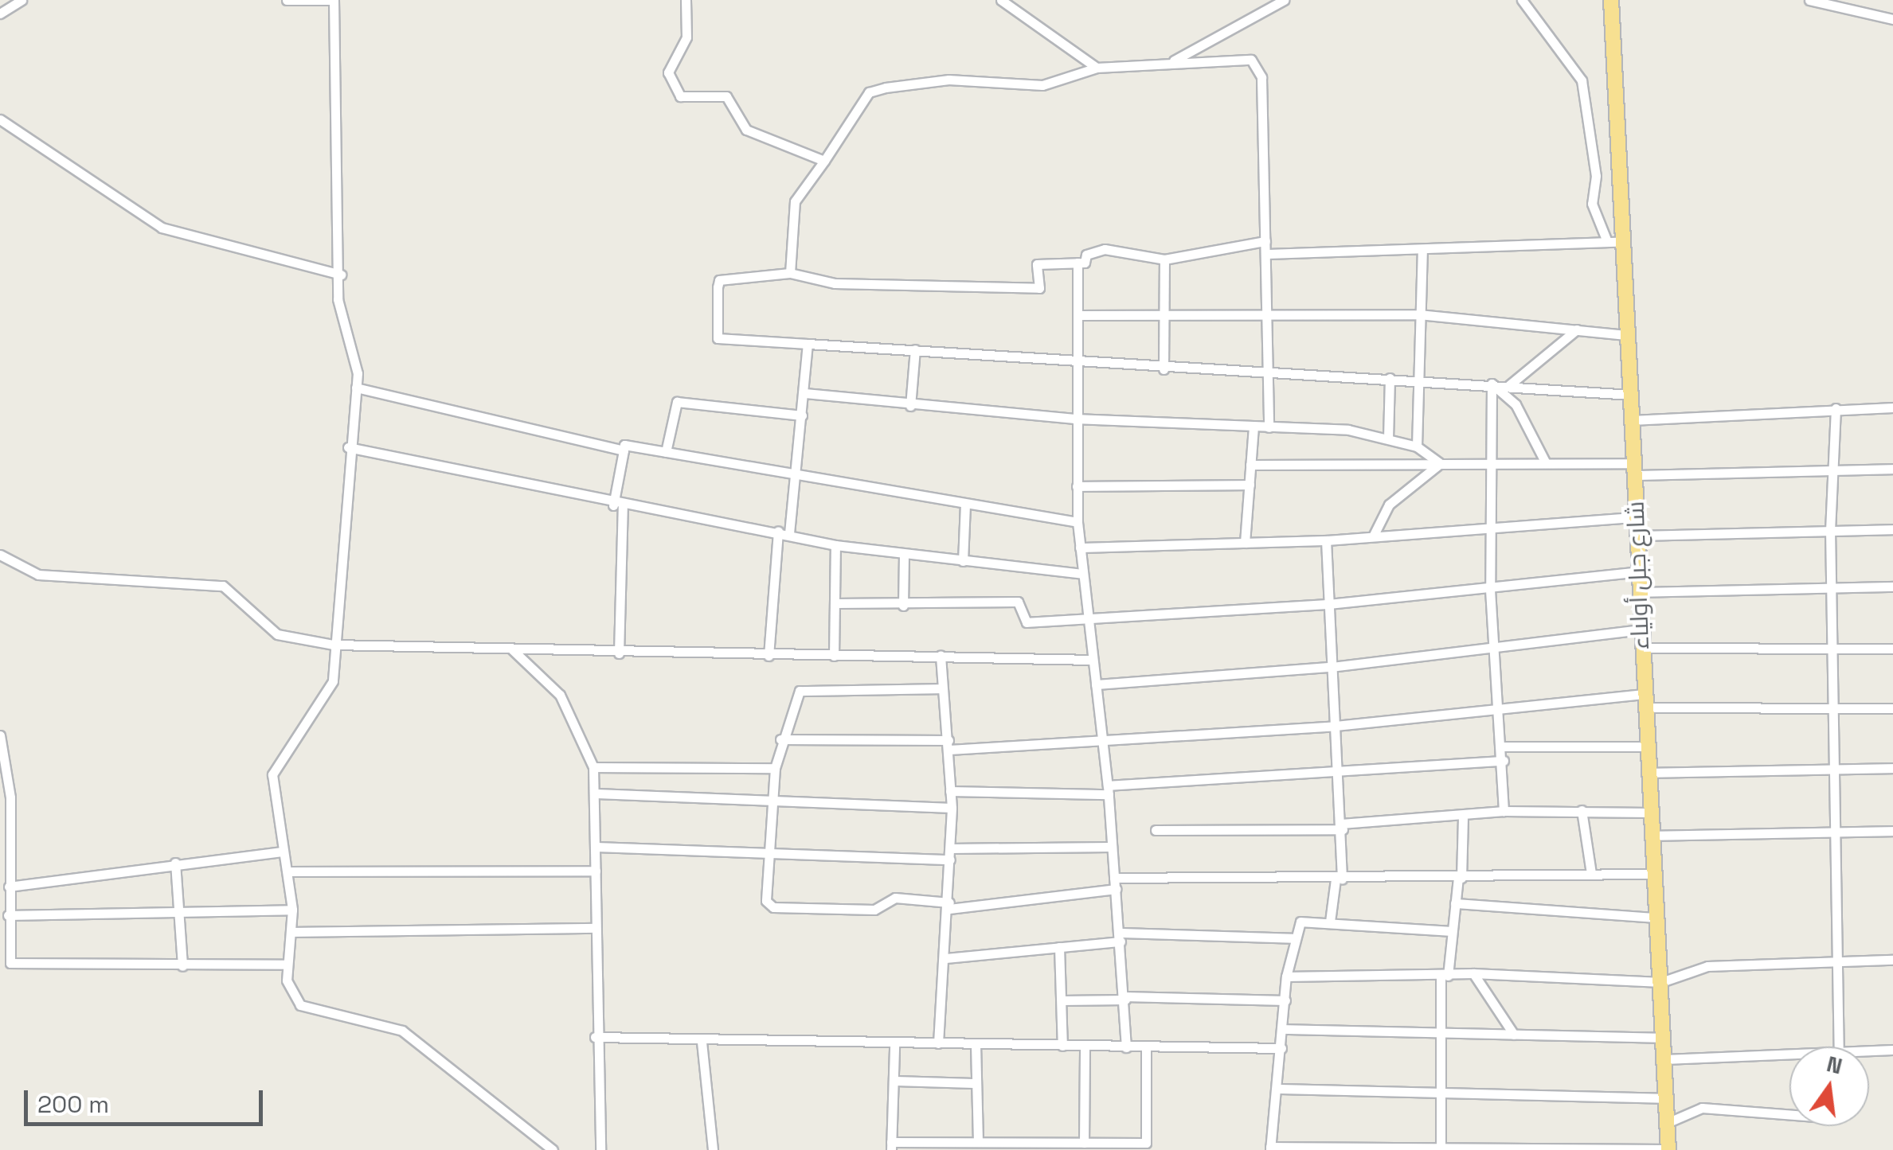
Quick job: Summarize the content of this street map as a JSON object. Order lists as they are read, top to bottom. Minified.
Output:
{"streets":{"highway":["شارع جبل أولياء"]},"scale_bar":"200 m","north":"top"}
